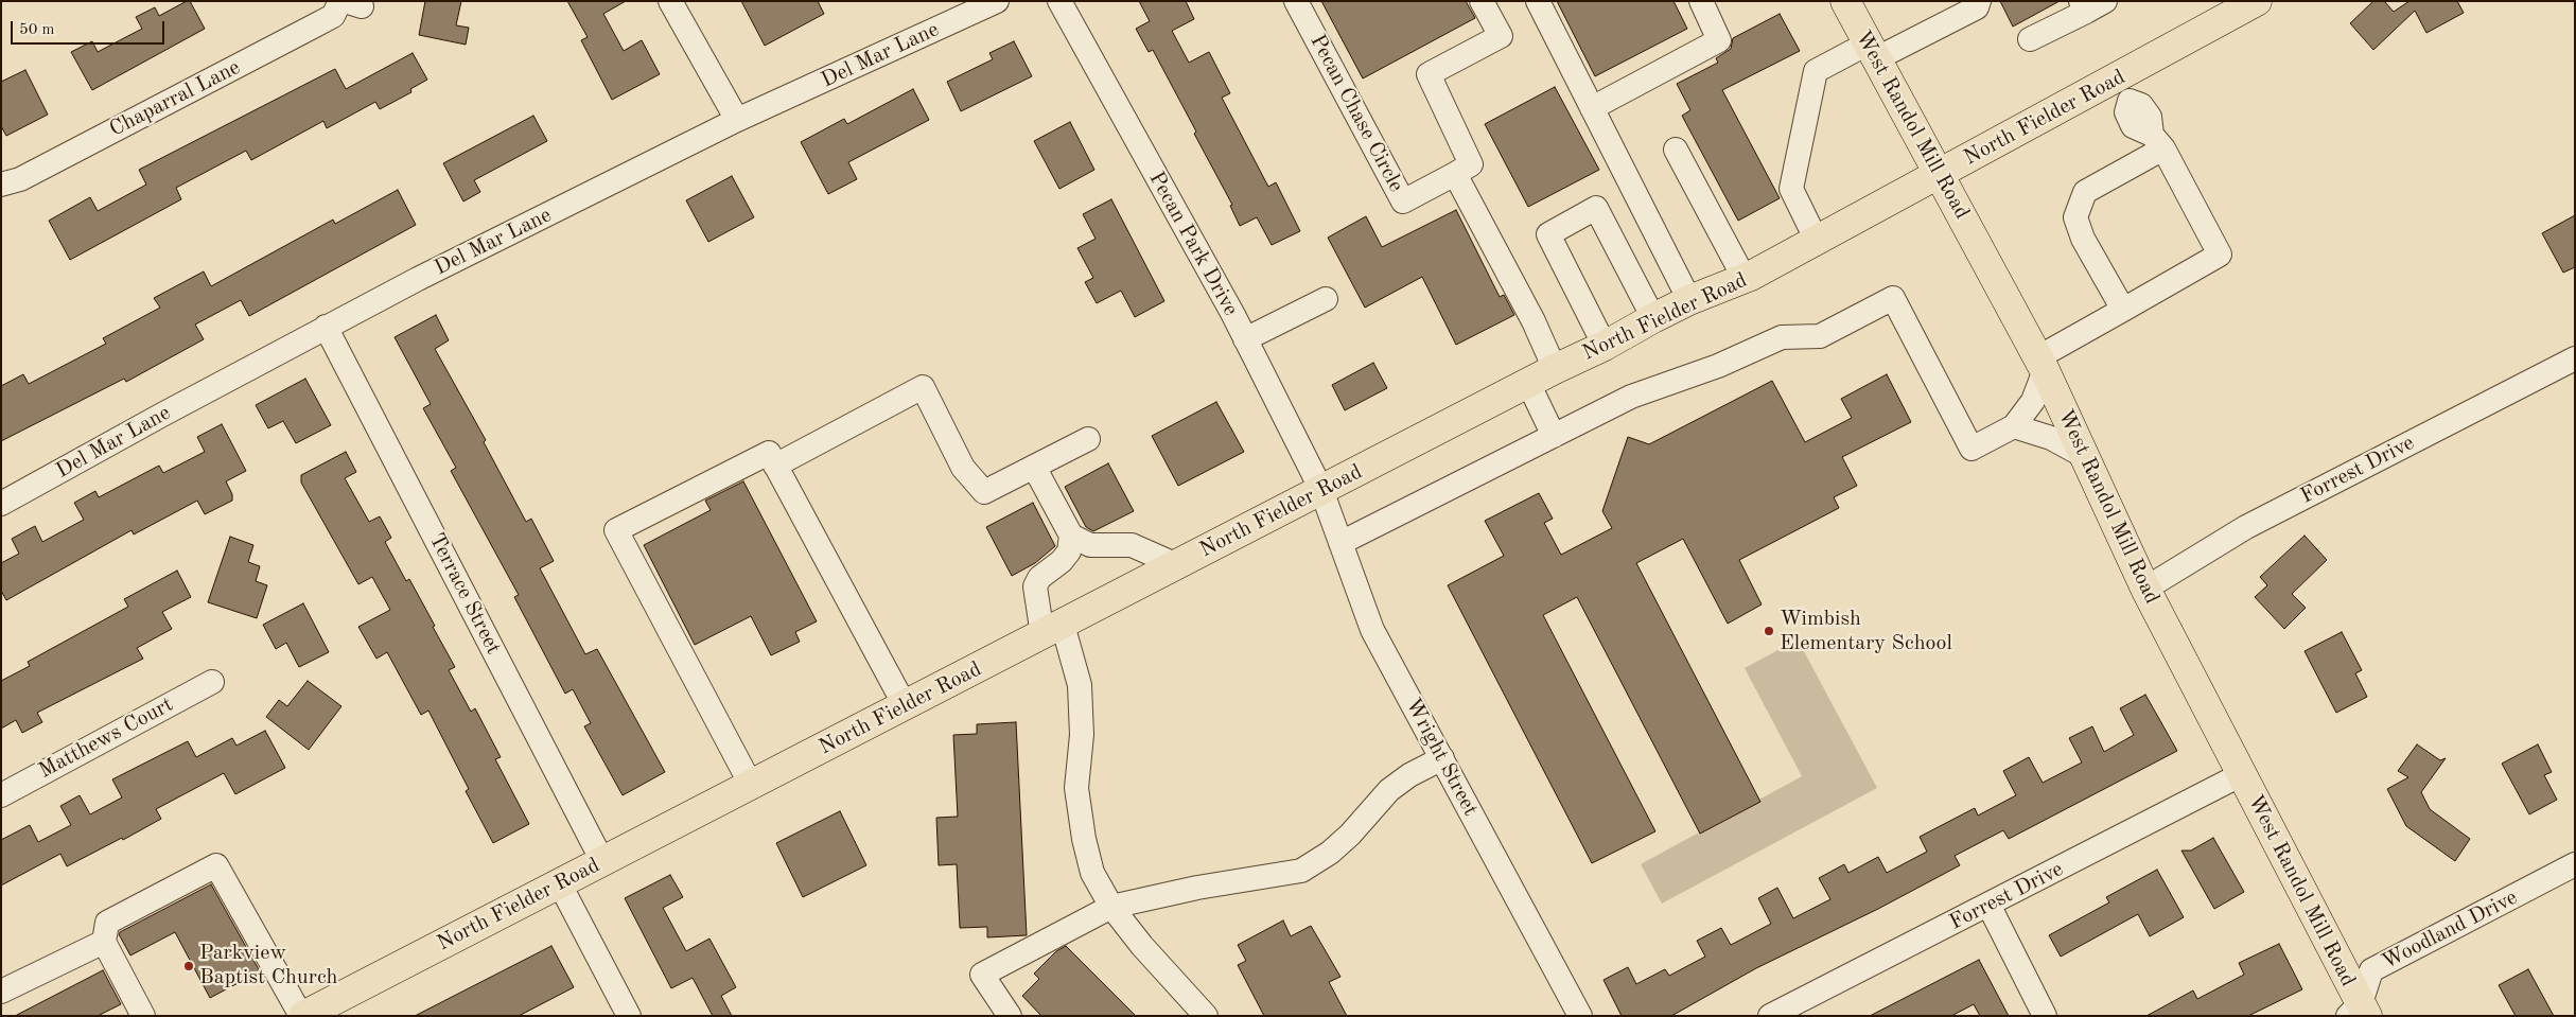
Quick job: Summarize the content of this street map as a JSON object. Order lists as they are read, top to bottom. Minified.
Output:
{"streets":{"main road":["North Fielder Road","West Randol Mill Road"],"street":["Del Mar Lane","Chaparral Lane","Pecan Chase Circle","Pecan Park Drive","Forrest Drive","Terrace Street","Matthews Court","Wright Street","Woodland Drive"]},"crossings":[["Del Mar Lane","Terrace Street"],["North Fielder Road","West Randol Mill Road"],["North Fielder Road","Pecan Park Drive"],["North Fielder Road","Terrace Street"],["North Fielder Road","Wright Street"],["West Randol Mill Road","Forrest Drive"],["West Randol Mill Road","Woodland Drive"],["Pecan Park Drive","Wright Street"]],"places":["Wimbish Elementary School","Parkview Baptist Church"],"scale_bar":"50 m"}
